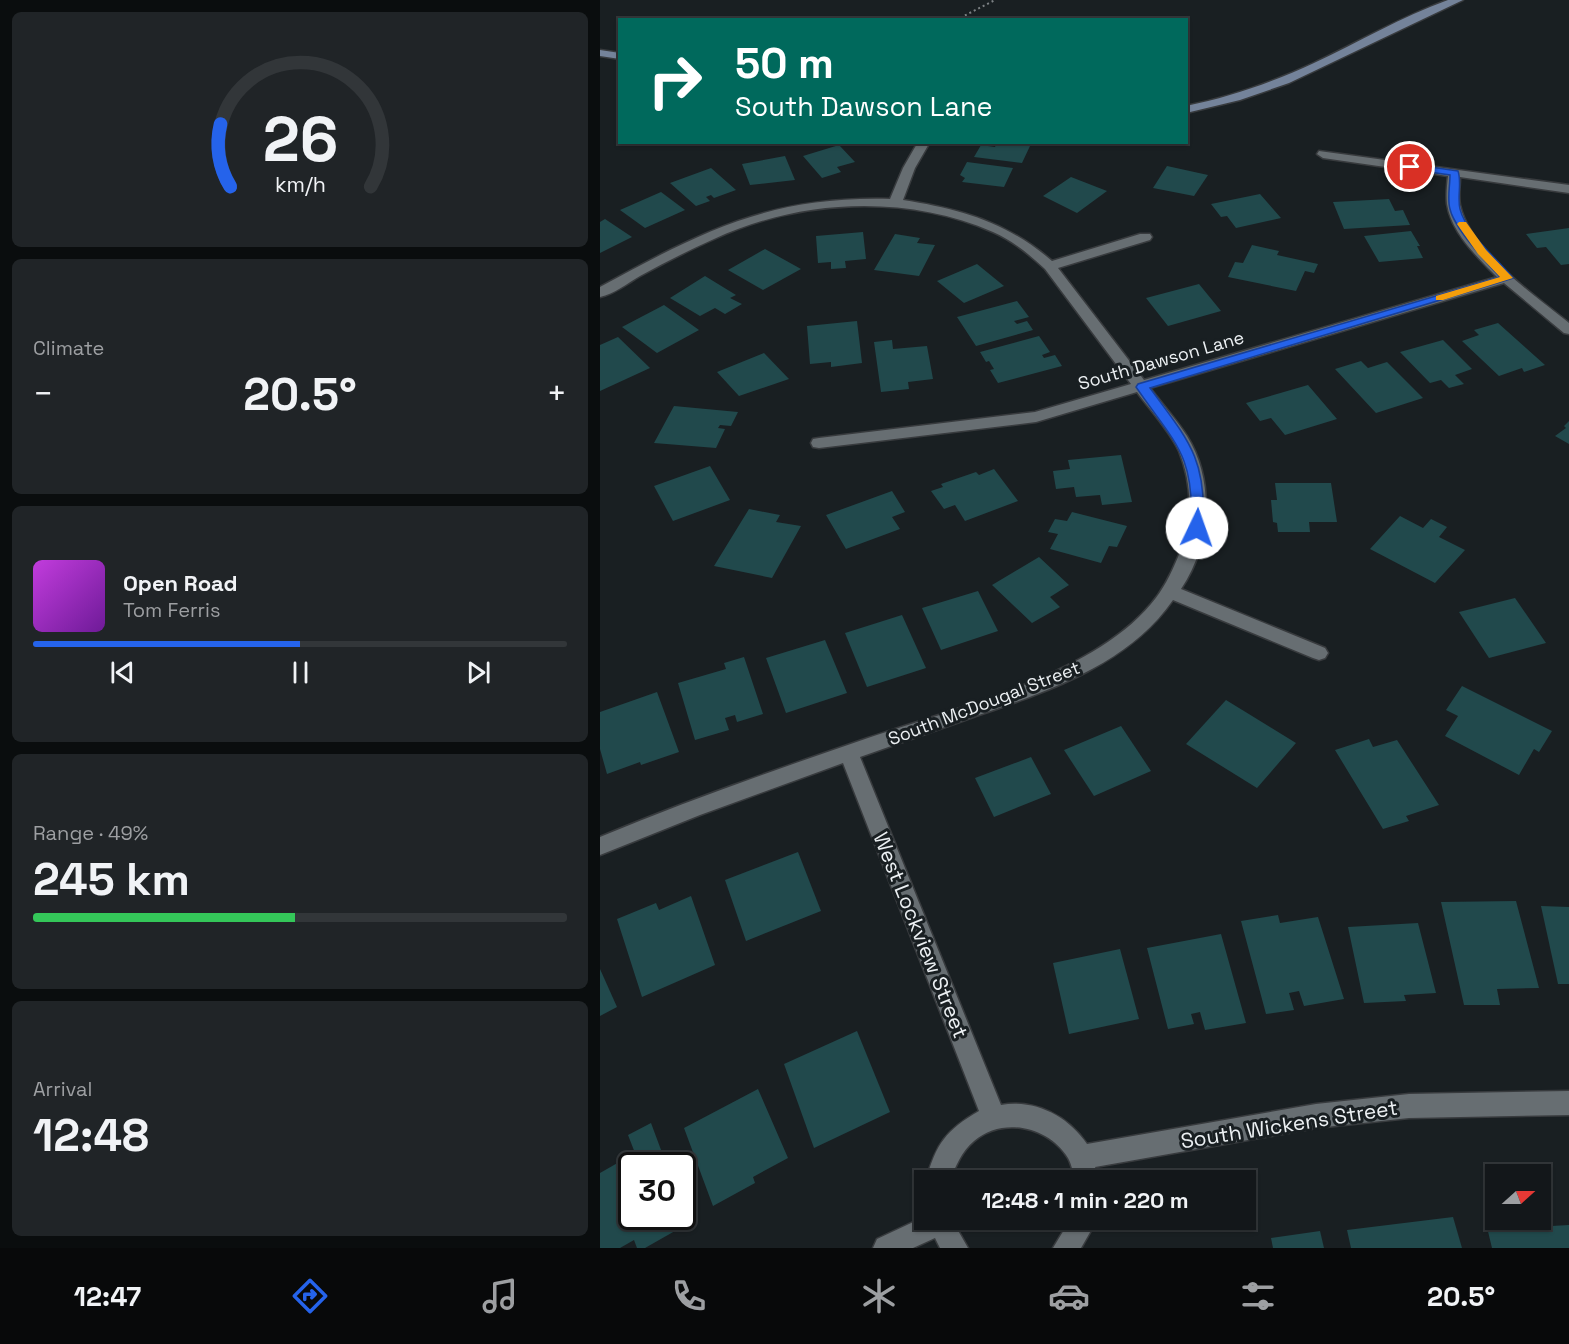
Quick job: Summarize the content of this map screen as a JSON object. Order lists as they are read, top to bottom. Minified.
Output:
{"streets":{"street":["South Dawson Lane","South McDougal Street","West Lockview Street","South Wickens Street"]},"crossings":[["South Dawson Lane","South McDougal Street"],["South McDougal Street","West Lockview Street"]],"north":"right","page":{"turn":["50 m","South Dawson Lane"],"tile":["Climate",["Range · 49%","245 km"],["Arrival","12:48"]],"heat":["−","20.5°","+"],"song":["Open Road","Tom Ferris"],"limit":"30","trip":"12:48 · 1 min · 220 m","tabs":["12:47","20.5°"],"gauge":["26","km/h"]}}
